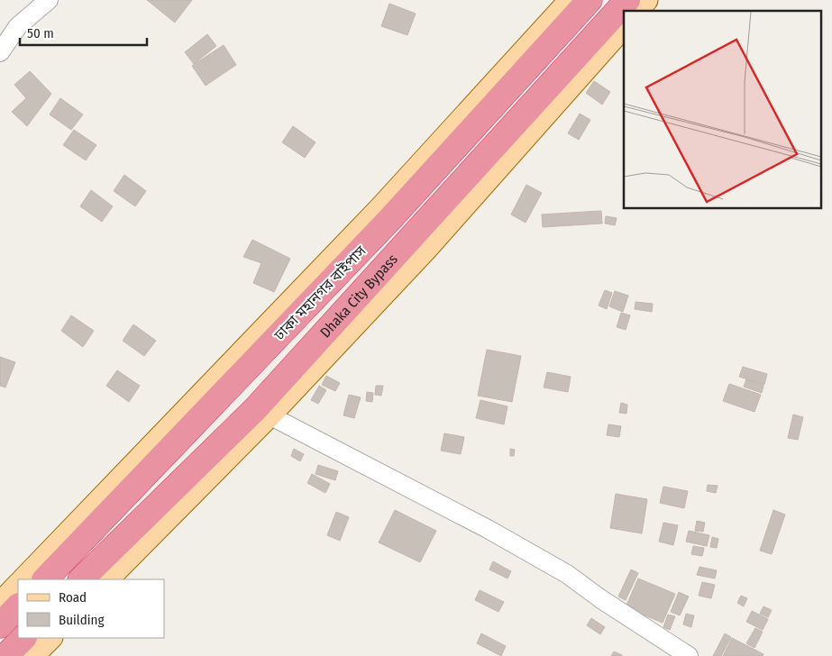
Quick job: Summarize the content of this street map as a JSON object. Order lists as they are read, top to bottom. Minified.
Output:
{"streets":{"highway":["ঢাকা মহানগর বাইপাস","Dhaka City Bypass"]},"legend":["Road","Building"],"scale_bar":"50 m"}
